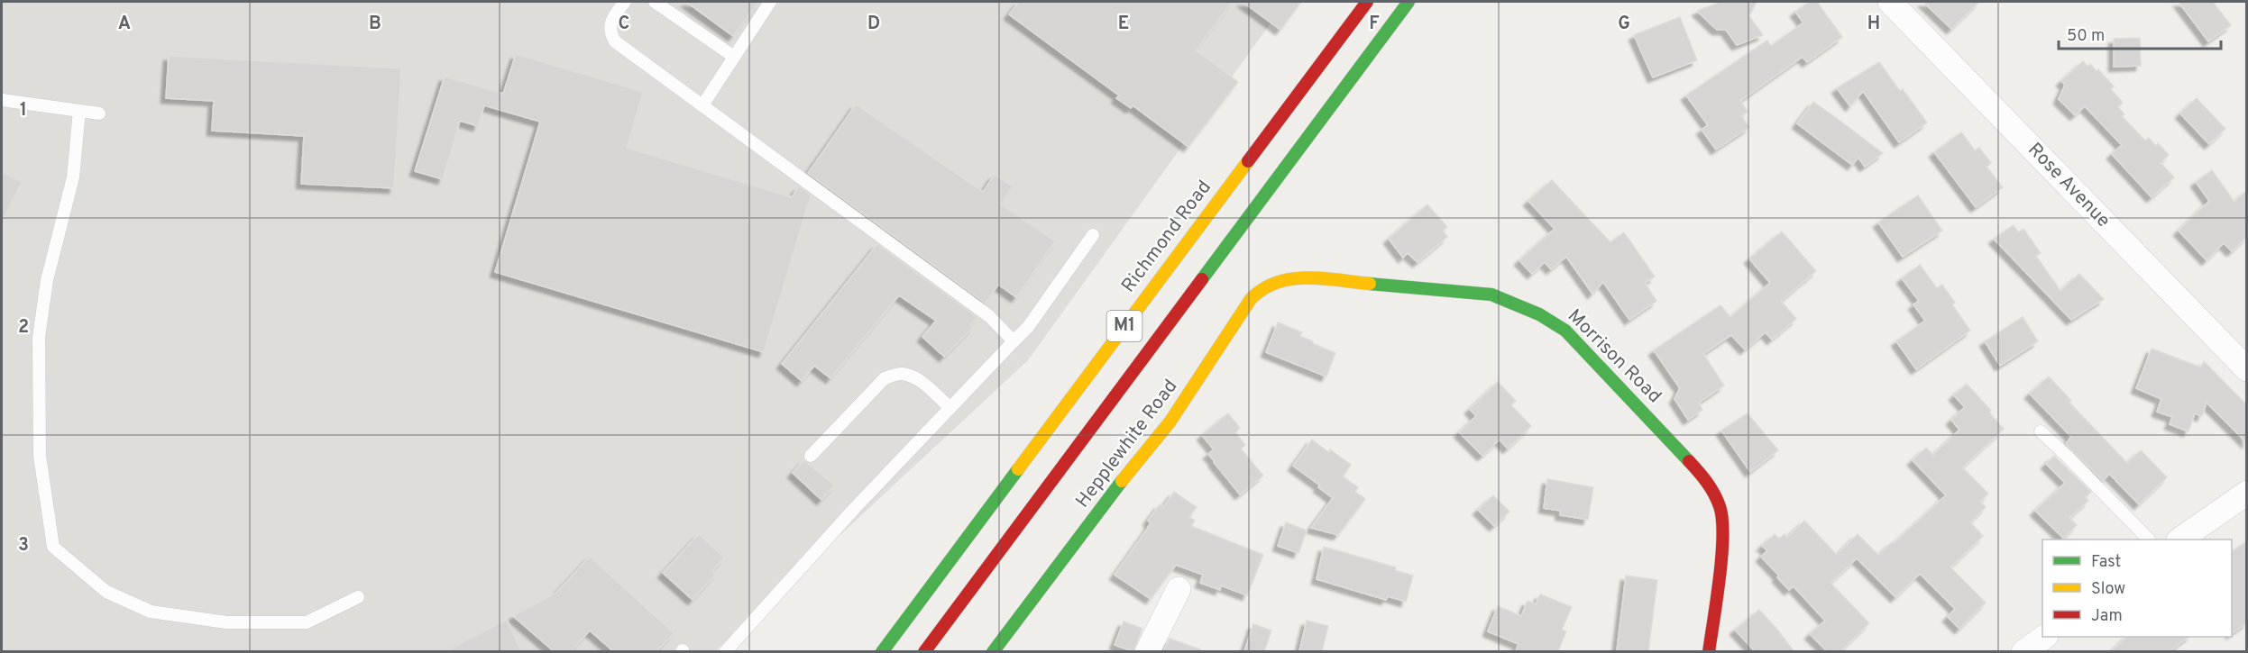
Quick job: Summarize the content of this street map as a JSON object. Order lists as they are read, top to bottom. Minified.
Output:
{"streets":{"main road":["Richmond Road","M1","Morrison Road","Hepplewhite Road"],"street":["Rose Avenue"]},"crossings":[["Morrison Road","Hepplewhite Road"]],"legend":["Fast","Slow","Jam"],"scale_bar":"50 m","grid":{"columns":["A","B","C","D","E","F","G","H"],"rows":["1","2","3"]}}
